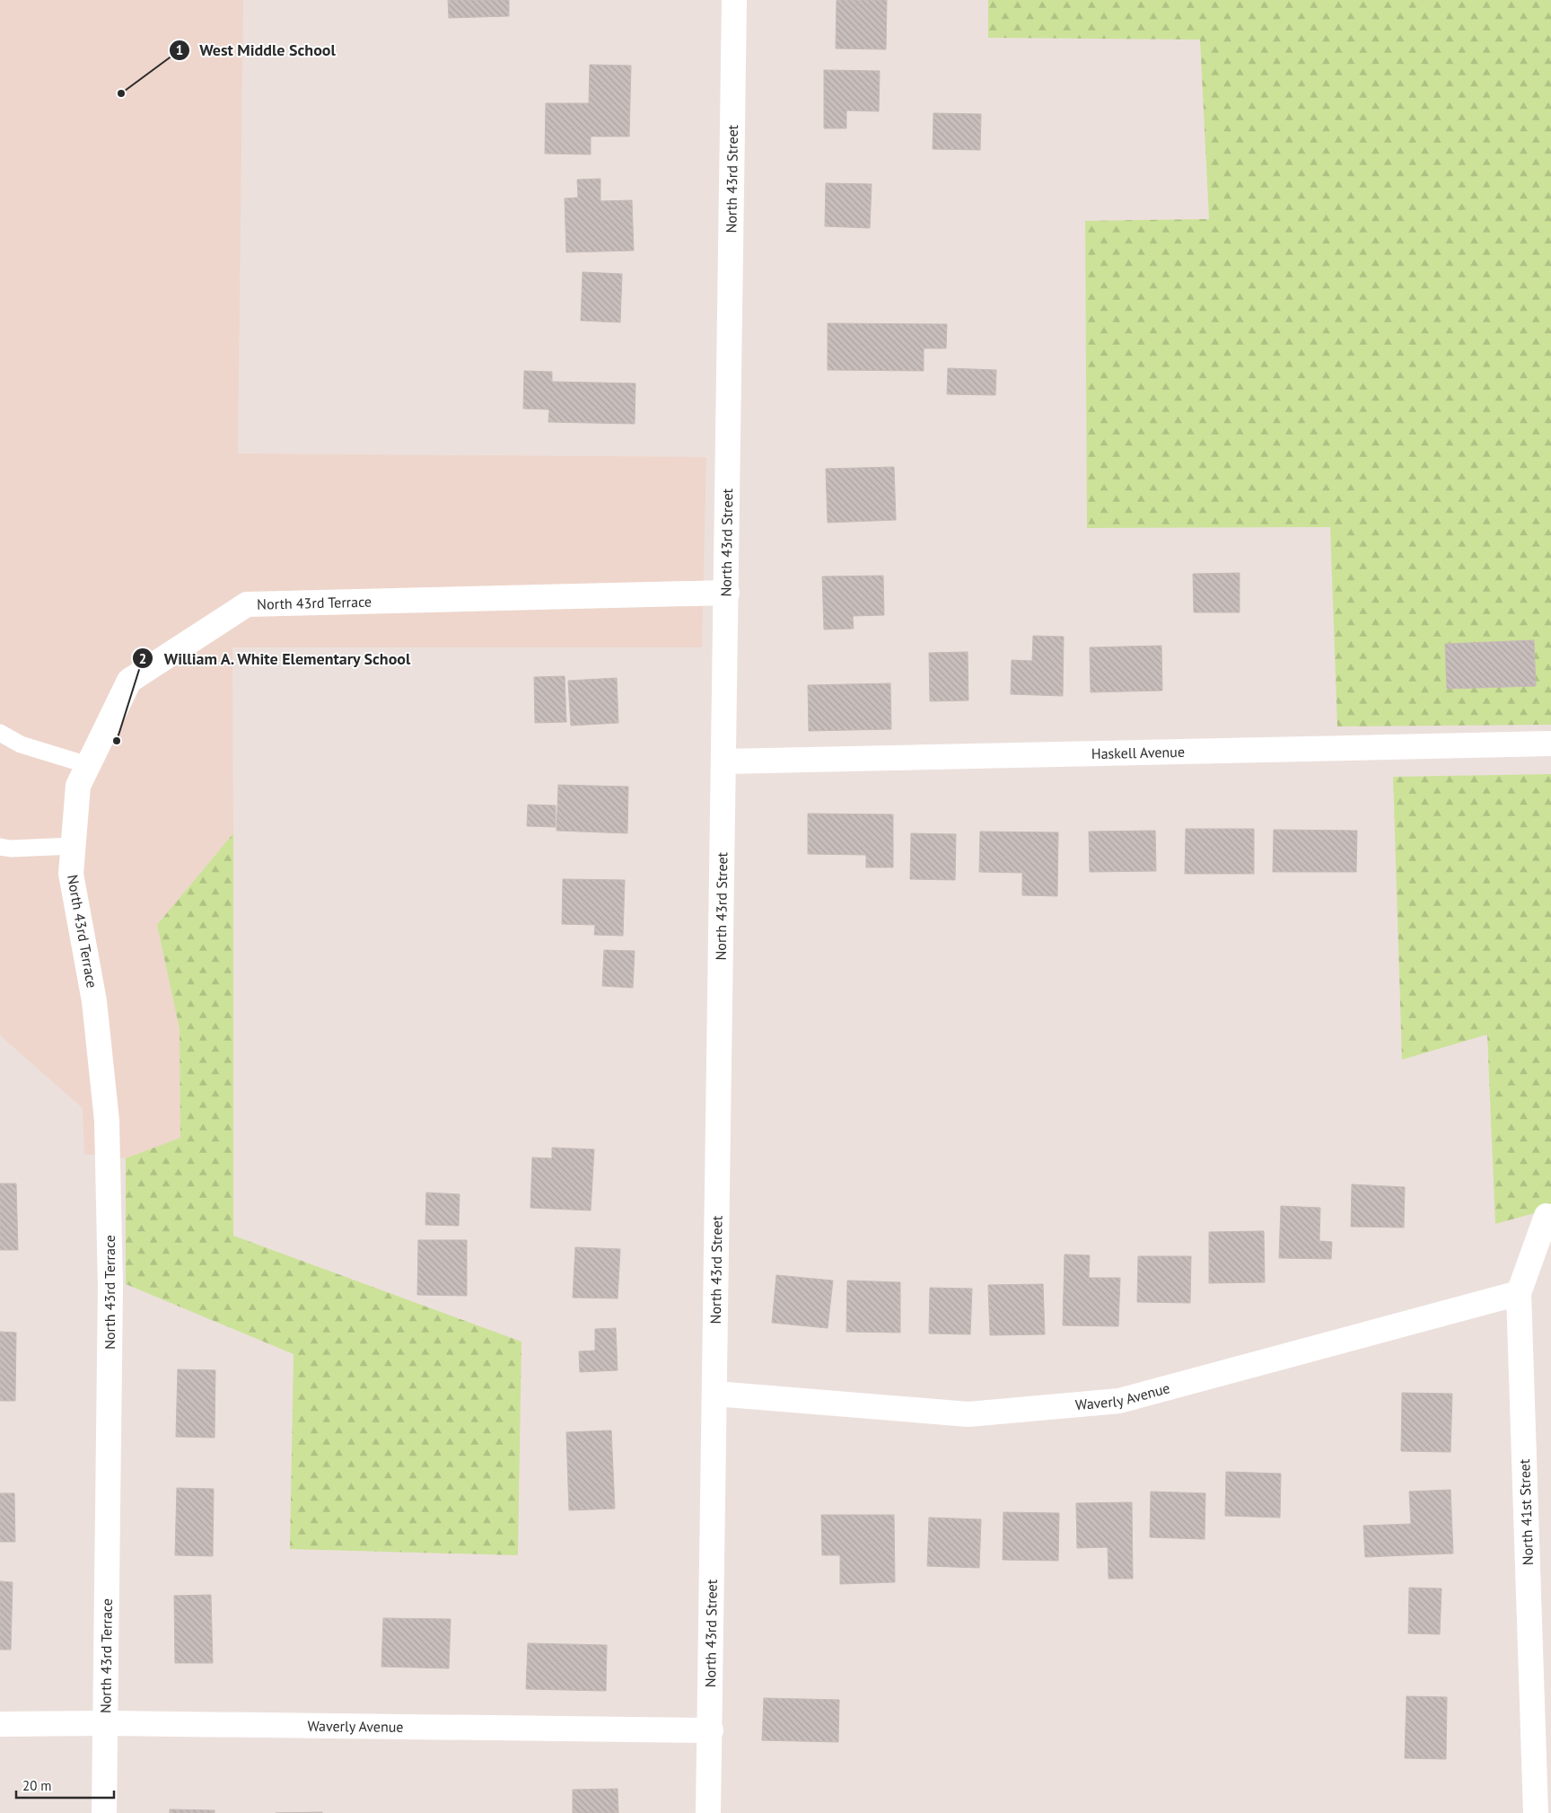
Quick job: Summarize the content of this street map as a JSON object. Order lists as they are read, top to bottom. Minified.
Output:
{"streets":{"street":["North 43rd Street","North 43rd Terrace","Haskell Avenue","Waverly Avenue","North 41st Street"]},"crossings":[["North 43rd Street","North 43rd Terrace"],["North 43rd Street","Haskell Avenue"],["North 43rd Street","Waverly Avenue"],["North 43rd Terrace","Waverly Avenue"],["Waverly Avenue","North 41st Street"]],"places":["West Middle School","William A. White Elementary School"],"scale_bar":"20 m"}
